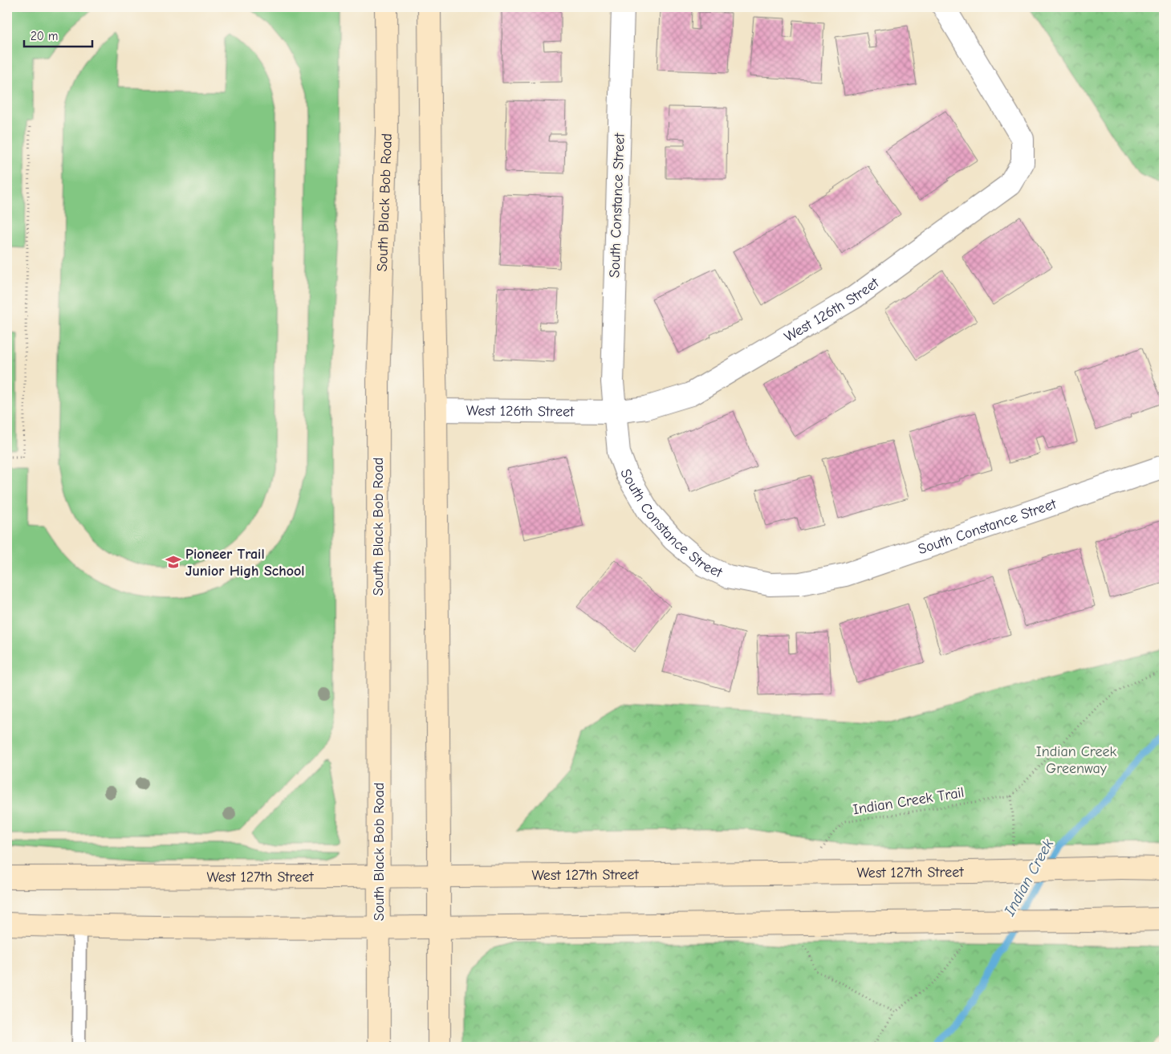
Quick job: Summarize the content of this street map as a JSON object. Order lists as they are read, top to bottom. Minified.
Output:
{"streets":{"main road":["South Black Bob Road","West 127th Street"],"street":["South Constance Street","West 126th Street"],"path":["Indian Creek Trail"]},"crossings":[["South Black Bob Road","West 127th Street"],["South Constance Street","West 126th Street"]],"water":["Indian Creek"],"parks":["Indian Creek Greenway"],"places":{"school or university":["Pioneer Trail Junior High School"]},"scale_bar":"20 m"}
